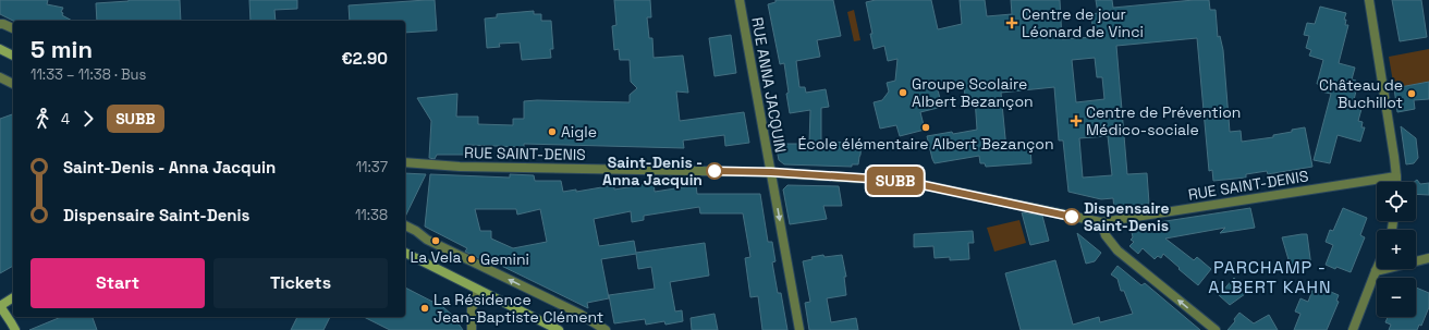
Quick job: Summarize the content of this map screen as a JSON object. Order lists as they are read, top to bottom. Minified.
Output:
{"streets":{"street":["RUE ANNA JACQUIN","RUE SAINT-DENIS"]},"crossings":[["RUE ANNA JACQUIN","RUE SAINT-DENIS"]],"one_way":["RUE ANNA JACQUIN"],"districts":["PARCHAMP - ALBERT KAHN"],"places":{"health":["Centre de jour Léonard de Vinci","Centre de Prévention Médico-sociale"],"other":["Groupe Scolaire Albert Bezançon","Château de Buchillot","École élémentaire Albert Bezançon","Aigle","Saint-Denis - Anna Jacquin","Dispensaire Saint-Denis","La Vela","Gemini","La Résidence Jean-Baptiste Clément"]},"lines":["bus line SUBB"],"page":{"on_map":"SUBB","heading":["5 min","11:33 – 11:38 · Bus","€2.90"],"legs":["4","SUBB"],"list":[{"name":"Saint-Denis - Anna Jacquin","value":"11:37"},{"name":"Dispensaire Saint-Denis","value":"11:38"}],"map_buttons":["+","−"],"buttons":["Start","Tickets"]}}
